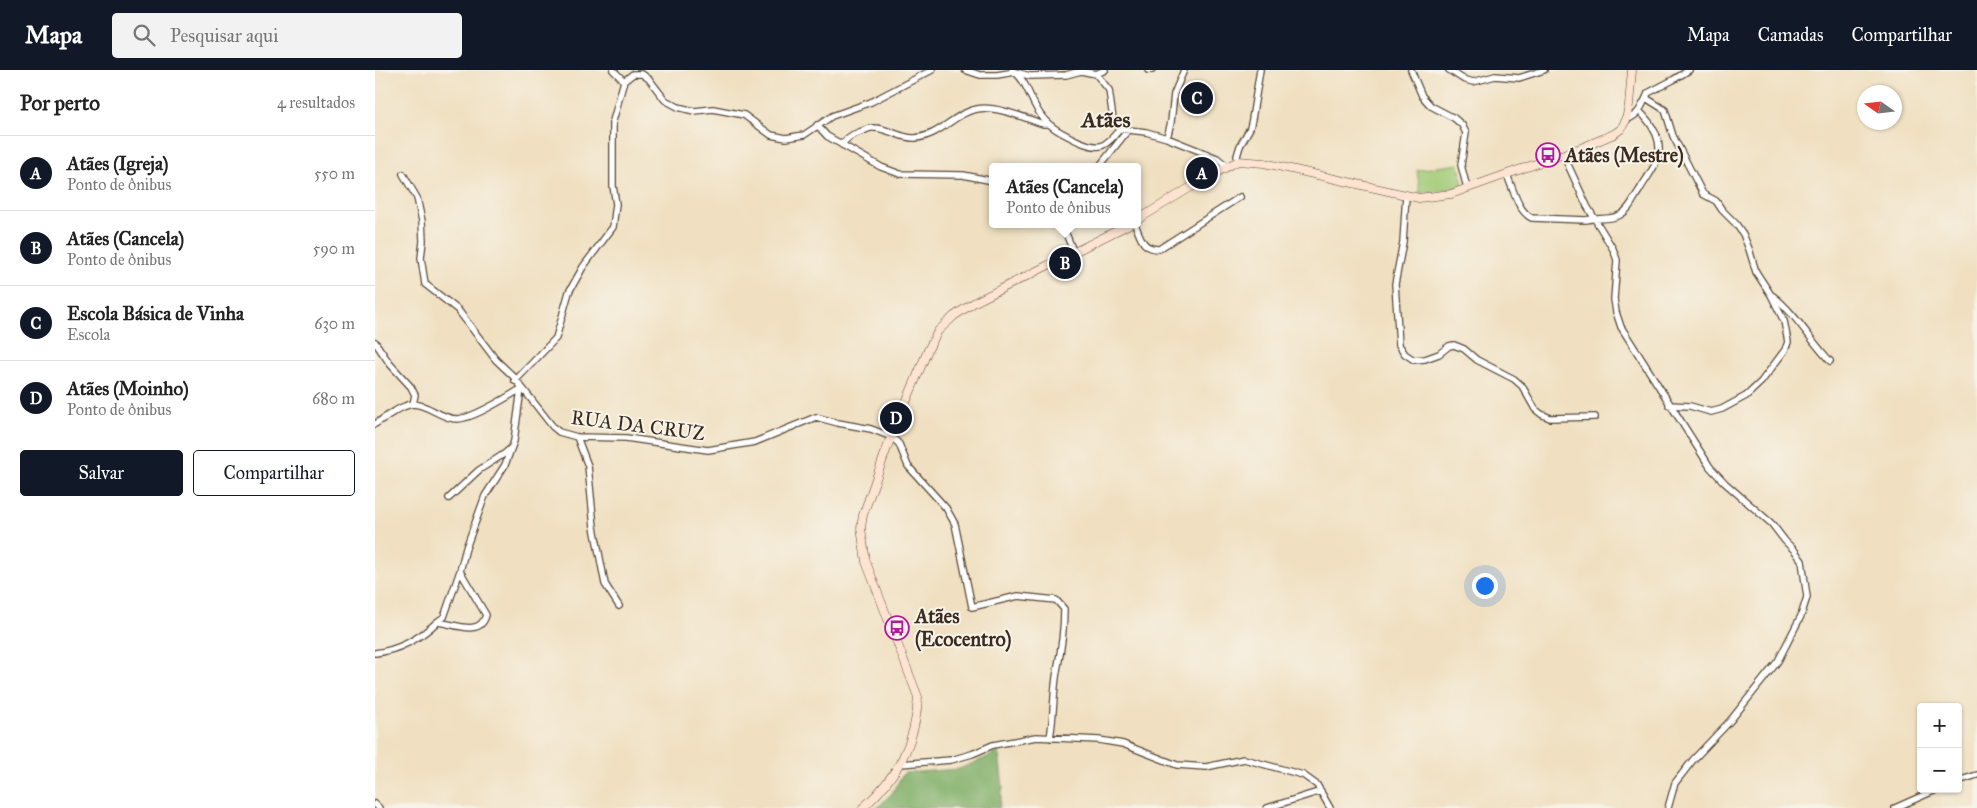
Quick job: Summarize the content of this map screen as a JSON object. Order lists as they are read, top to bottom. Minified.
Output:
{"streets":{"street":["RUA DA CRUZ"]},"districts":["Atães"],"places":{"bus stop":["Atães (Mestre)","Atães (Ecocentro)"]},"north":"left","page":{"header":"Mapa","search":"Pesquisar aqui","nav":["Mapa","Camadas","Compartilhar"],"heading":["Por perto","4 resultados"],"pins":["C","A","B","D"],"list":[{"mark":"A","name":"Atães (Igreja)","note":"Ponto de ônibus","value":"550 m"},{"mark":"B","name":"Atães (Cancela)","note":"Ponto de ônibus","value":"590 m"},{"mark":"C","name":"Escola Básica de Vinha","note":"Escola","value":"630 m"},{"mark":"D","name":"Atães (Moinho)","note":"Ponto de ônibus","value":"680 m"}],"popup":["Atães (Cancela)","Ponto de ônibus"],"buttons":["Salvar","Compartilhar"],"map_buttons":["+","−"]}}
